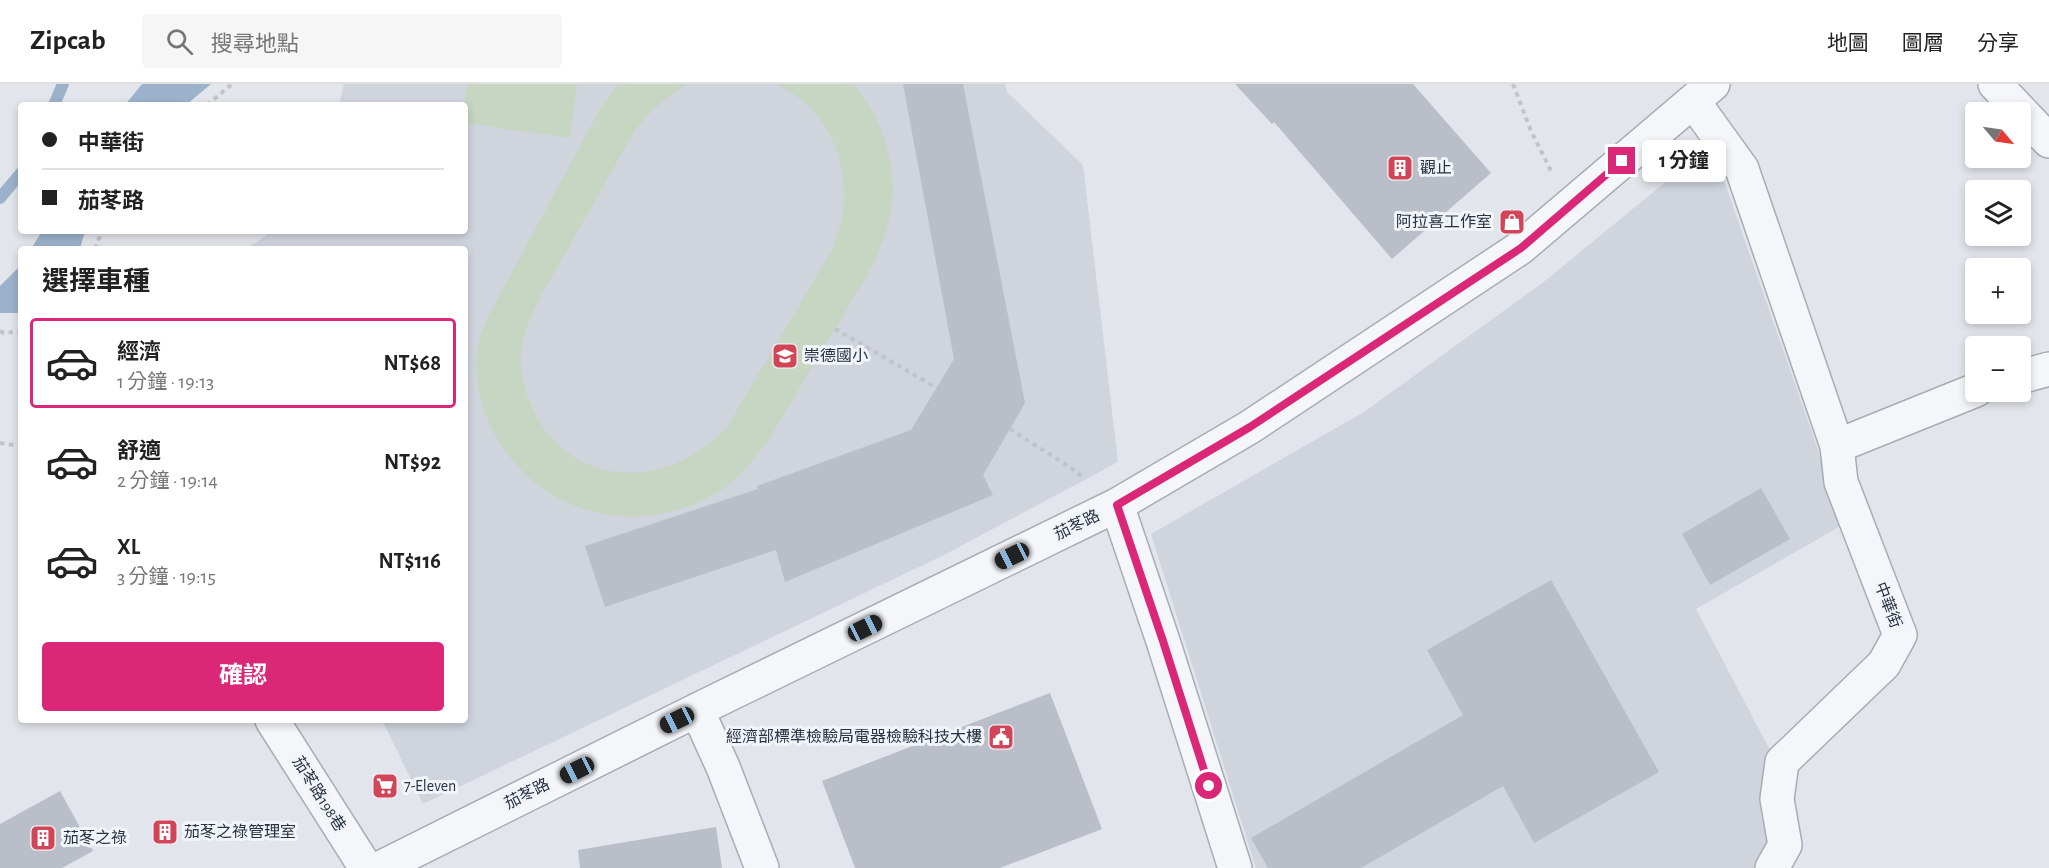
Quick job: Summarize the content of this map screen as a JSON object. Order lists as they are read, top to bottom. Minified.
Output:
{"streets":{"street":["茄苳路","中華街","茄苳路198巷"]},"crossings":[["茄苳路","中華街"]],"places":{"building":["觀止","茄苳之祿管理室","茄苳之祿"],"shop":["阿拉喜工作室"],"school or university":["崇德國小"],"public building":["經濟部標準檢驗局電器檢驗科技大樓"],"supermarket":["7-Eleven"]},"north":"bottom right","page":{"header":"Zipcab","search":"搜尋地點","nav":["地圖","圖層","分享"],"map_buttons":["+","−"],"banner":["中華街","茄苳路"],"bubble":"1 分鐘","heading":"選擇車種","list":[{"name":"經濟","note":"1 分鐘 · 19:13","value":"NT$68"},{"name":"舒適","note":"2 分鐘 · 19:14","value":"NT$92"},{"name":"XL","note":"3 分鐘 · 19:15","value":"NT$116"}],"buttons":"確認"}}
